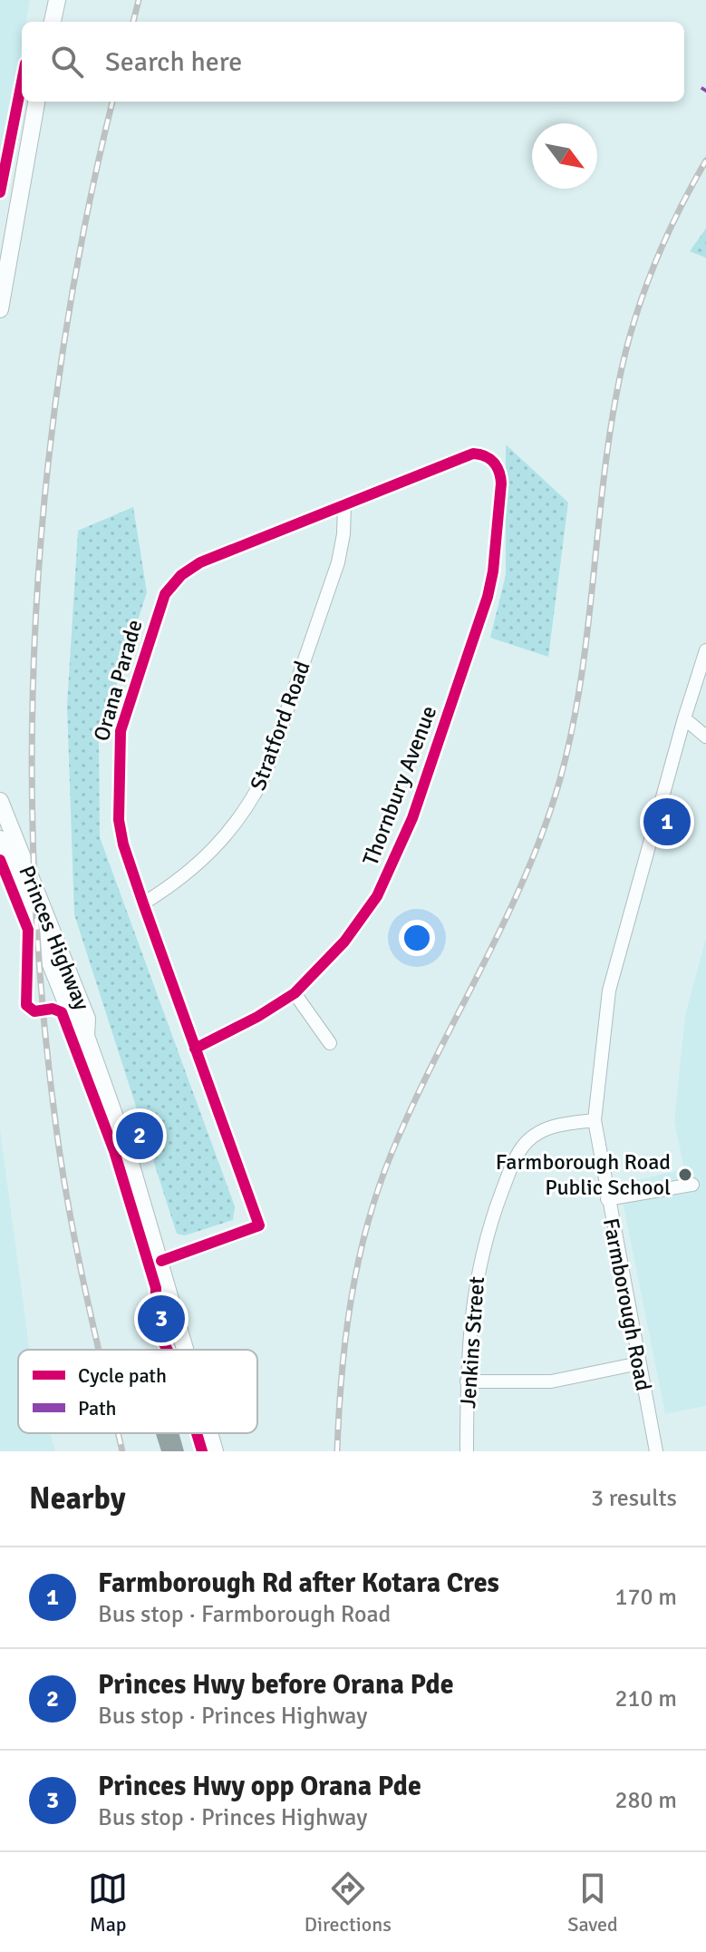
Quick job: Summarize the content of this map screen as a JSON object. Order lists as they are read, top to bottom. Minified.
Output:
{"streets":{"main road":["Princes Highway"],"street":["Orana Parade","Stratford Road","Thornbury Avenue","Farmborough Road","Jenkins Street"]},"crossings":[["Orana Parade","Stratford Road"],["Orana Parade","Thornbury Avenue"],["Orana Parade","Princes Highway"],["Farmborough Road","Jenkins Street"]],"places":["Farmborough Road Public School"],"legend":["Cycle path","Path"],"north":"bottom right","page":{"search":"Search here","pins":["1","2","3"],"heading":["Nearby","3 results"],"list":[{"mark":"1","name":"Farmborough Rd after Kotara Cres","note":"Bus stop · Farmborough Road","value":"170 m"},{"mark":"2","name":"Princes Hwy before Orana Pde","note":"Bus stop · Princes Highway","value":"210 m"},{"mark":"3","name":"Princes Hwy opp Orana Pde","note":"Bus stop · Princes Highway","value":"280 m"}],"nav":["Map","Directions","Saved"]}}
